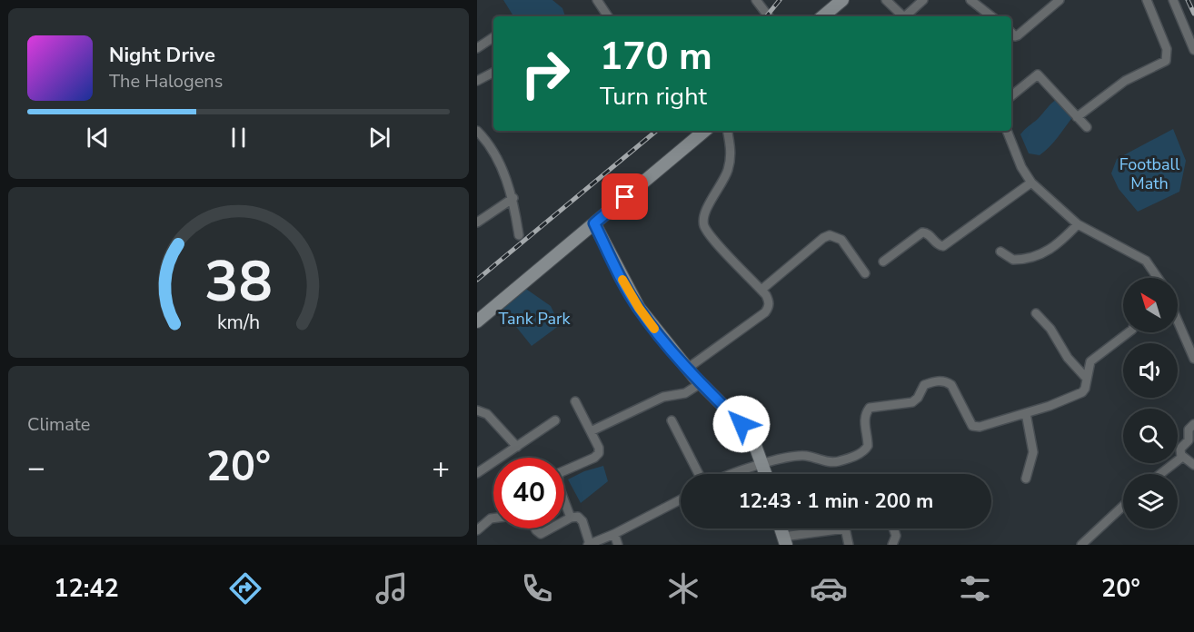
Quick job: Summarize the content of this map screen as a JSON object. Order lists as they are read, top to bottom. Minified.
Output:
{"parks":["Football Math","Tank Park"],"north":"top left","page":{"turn":["170 m","Turn right"],"song":["Night Drive","The Halogens"],"tile":"Climate","heat":["−","20°","+"],"limit":"40","trip":"12:43 · 1 min · 200 m","tabs":["12:42","20°"],"gauge":["38","km/h"]}}
